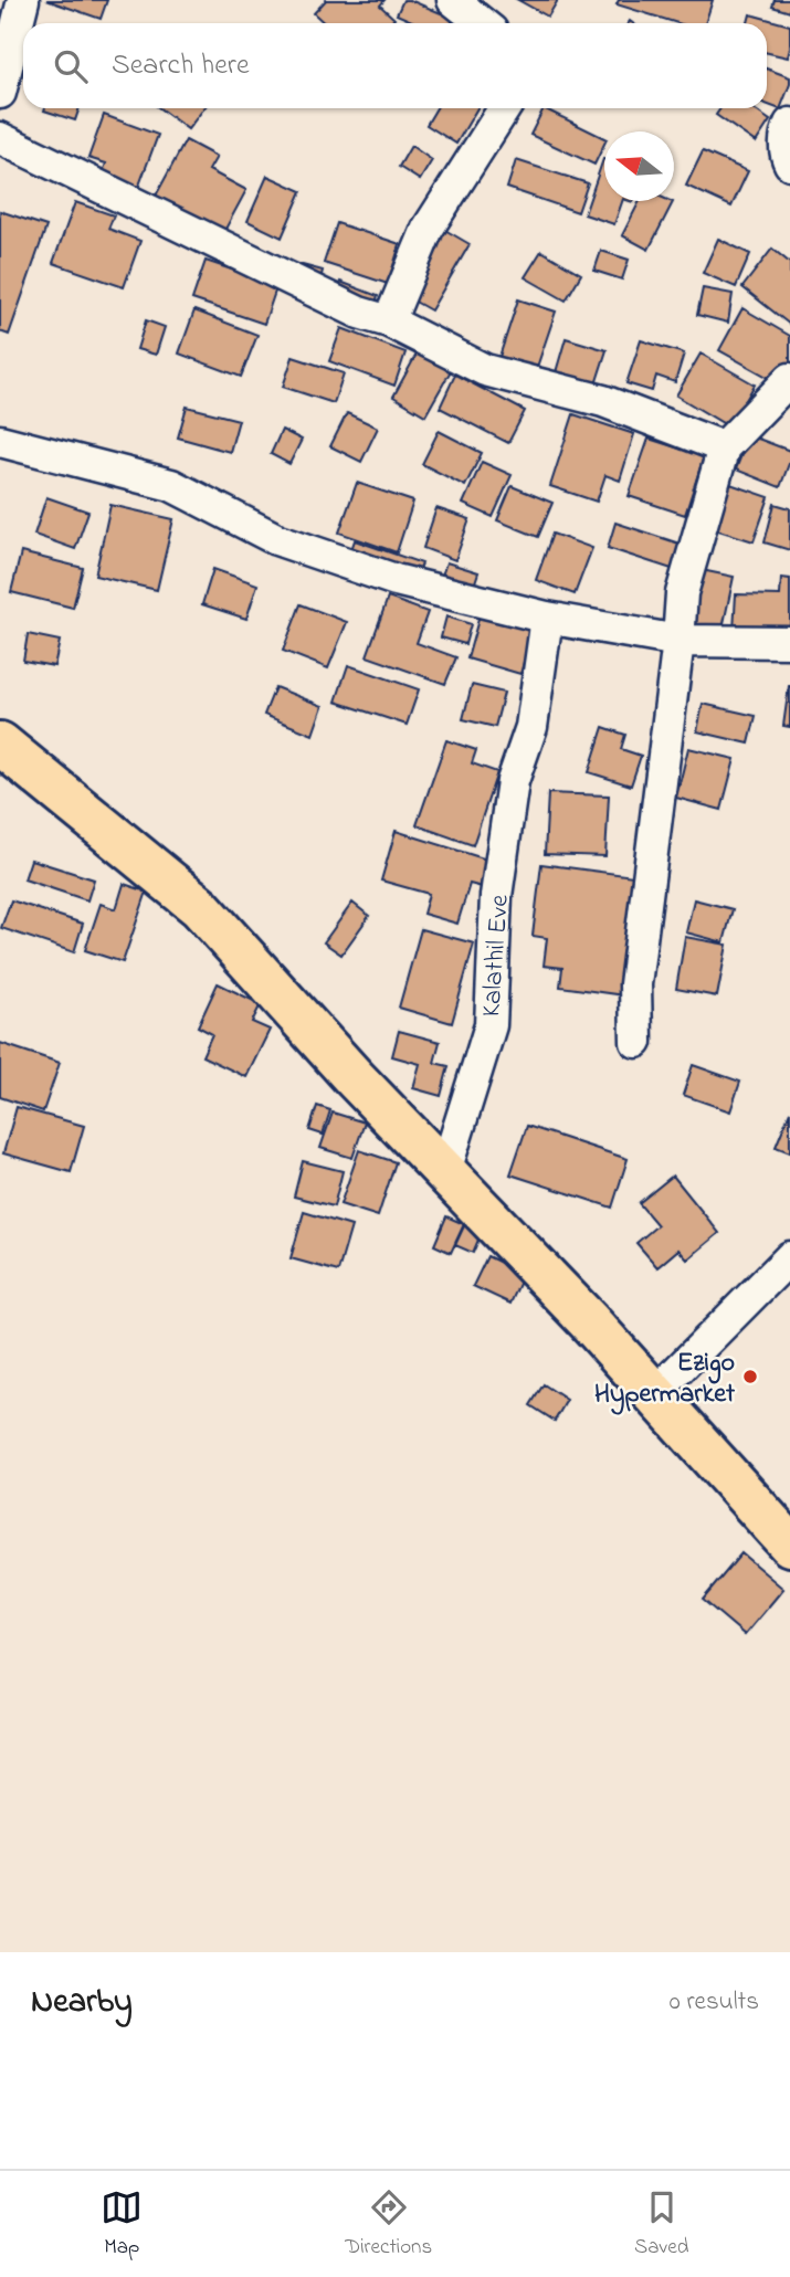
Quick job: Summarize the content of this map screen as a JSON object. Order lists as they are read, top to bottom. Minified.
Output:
{"streets":{"street":["Kalathil Eve"]},"places":["Ezigo Hypermarket"],"north":"left","page":{"search":"Search here","heading":["Nearby","0 results"],"nav":["Map","Directions","Saved"]}}
